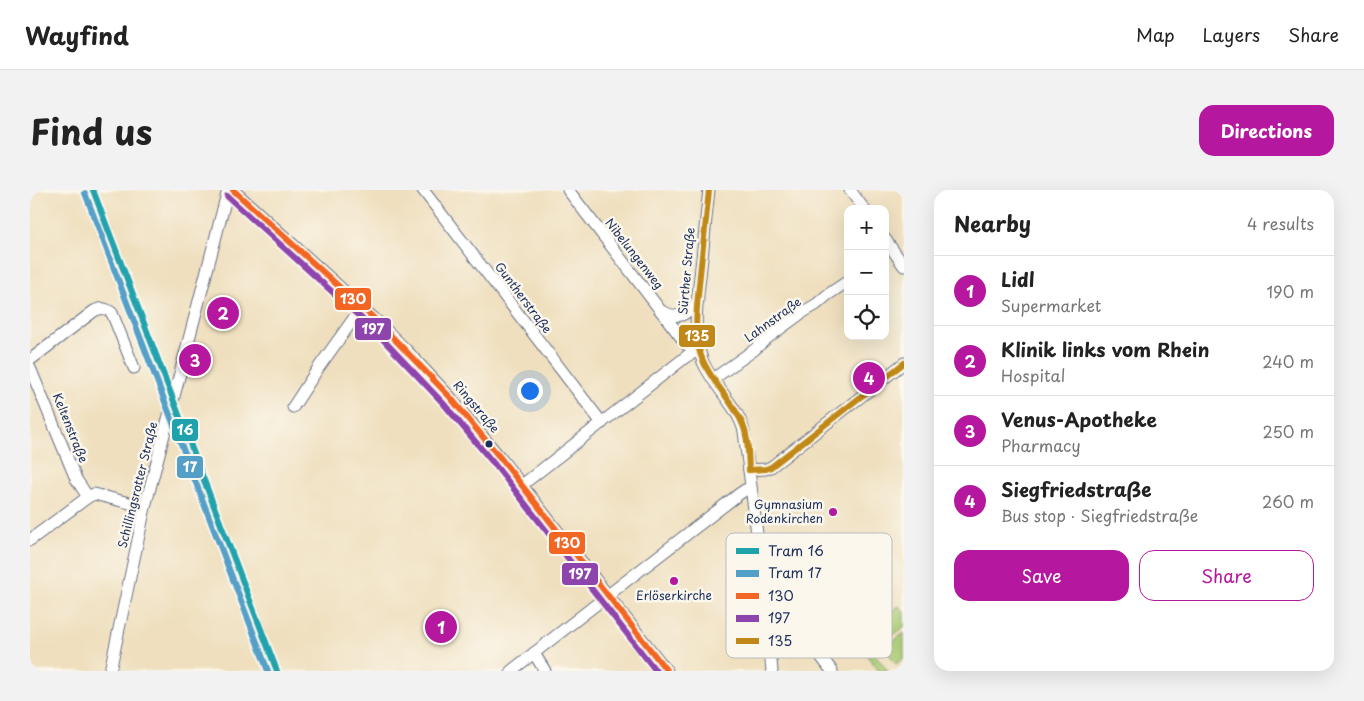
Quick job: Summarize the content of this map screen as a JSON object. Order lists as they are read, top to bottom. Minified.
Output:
{"streets":{"street":["Nibelungenweg","Sürther Straße","Guntherstraße","Lahnstraße","Ringstraße","Keltenstraße","Schillingsrotter Straße"]},"crossings":[["Nibelungenweg","Sürther Straße"],["Sürther Straße","Lahnstraße"]],"places":["Gymnasium Rodenkirchen","Erlöserkirche"],"lines":["tram line 16","transit line 130","transit line 135","tram line 17","transit line 197"],"legend":["Tram 16","Tram 17","130","197","135"],"page":{"header":"Wayfind","nav":["Map","Layers","Share"],"title":"Find us","buttons":["Directions",["Save","Share"]],"heading":["Nearby","4 results"],"map_buttons":["+","−"],"list":[{"mark":"1","name":"Lidl","note":"Supermarket","value":"190 m"},{"mark":"2","name":"Klinik links vom Rhein","note":"Hospital","value":"240 m"},{"mark":"3","name":"Venus-Apotheke","note":"Pharmacy","value":"250 m"},{"mark":"4","name":"Siegfriedstraße","note":"Bus stop · Siegfriedstraße","value":"260 m"}],"pins":["2","3","4","1"]}}
